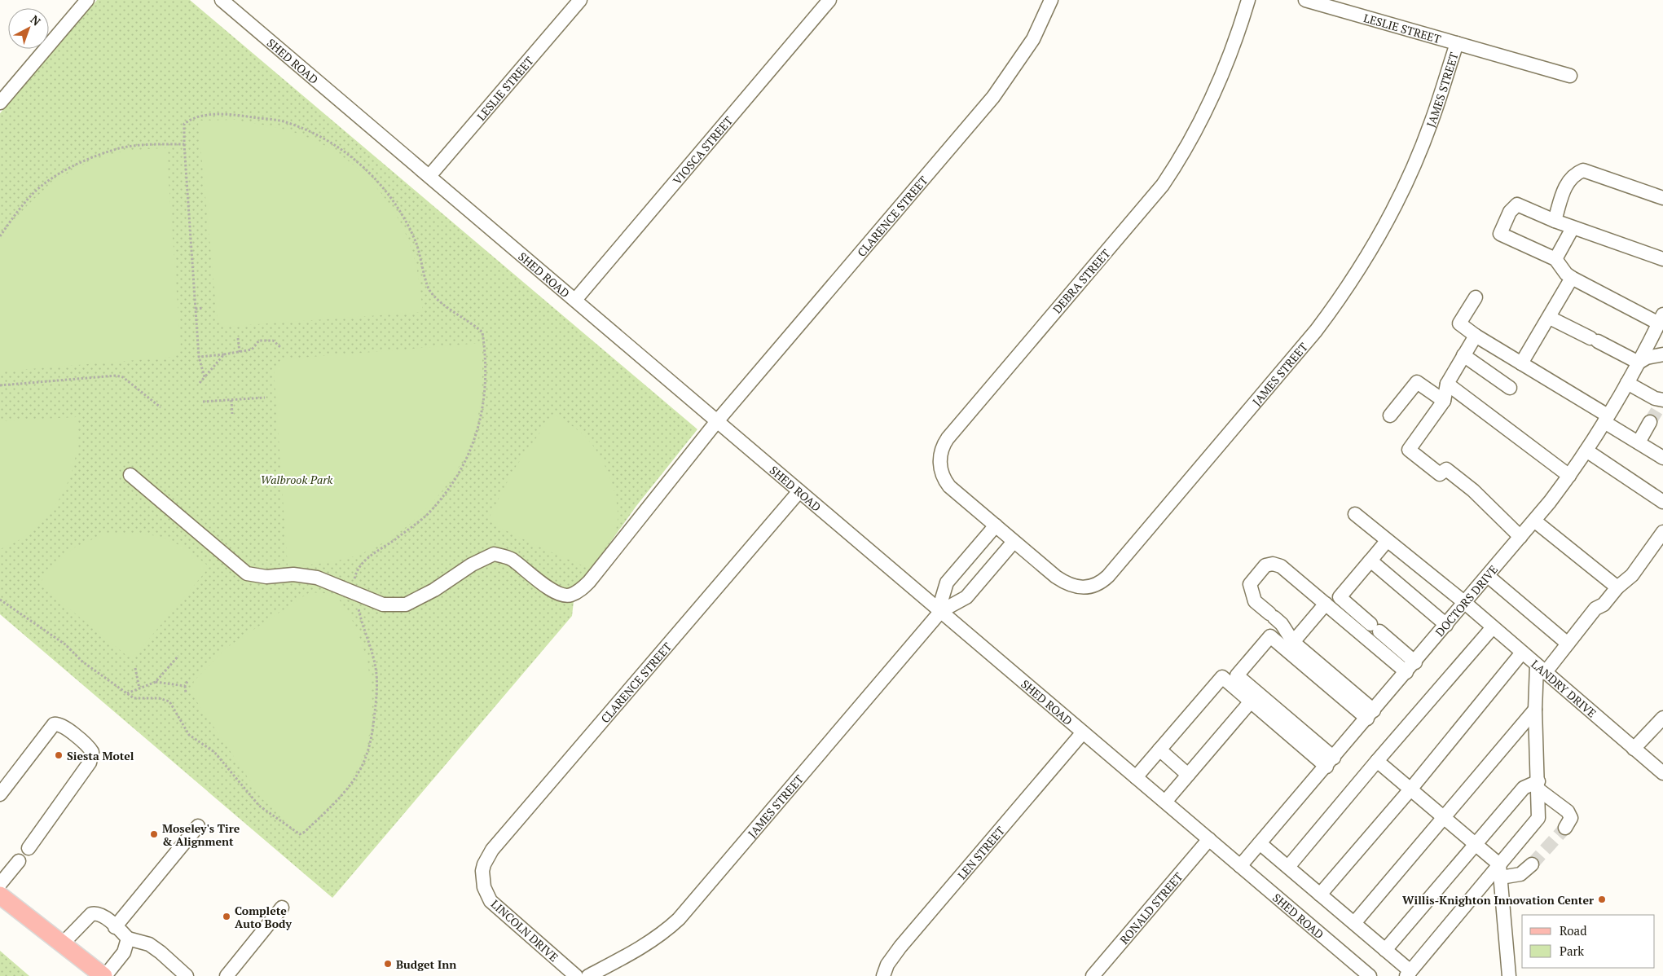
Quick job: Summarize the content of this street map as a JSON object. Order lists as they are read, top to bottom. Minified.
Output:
{"streets":{"street":["LESLIE STREET","SHED ROAD","JAMES STREET","VIOSCA STREET","CLARENCE STREET","DEBRA STREET","DOCTORS DRIVE","LANDRY DRIVE","LEN STREET","RONALD STREET","LINCOLN DRIVE"]},"crossings":[["LESLIE STREET","SHED ROAD"],["LESLIE STREET","JAMES STREET"],["SHED ROAD","JAMES STREET"],["SHED ROAD","VIOSCA STREET"],["SHED ROAD","CLARENCE STREET"],["SHED ROAD","DOCTORS DRIVE"],["SHED ROAD","LEN STREET"],["SHED ROAD","RONALD STREET"],["JAMES STREET","DEBRA STREET"],["CLARENCE STREET","LINCOLN DRIVE"],["DOCTORS DRIVE","LANDRY DRIVE"]],"parks":["Walbrook Park"],"places":["Siesta Motel","Moseley's Tire & Alignment","Willis-Knighton Innovation Center","Complete Auto Body","Budget Inn"],"legend":["Road","Park"],"north":"top right"}
